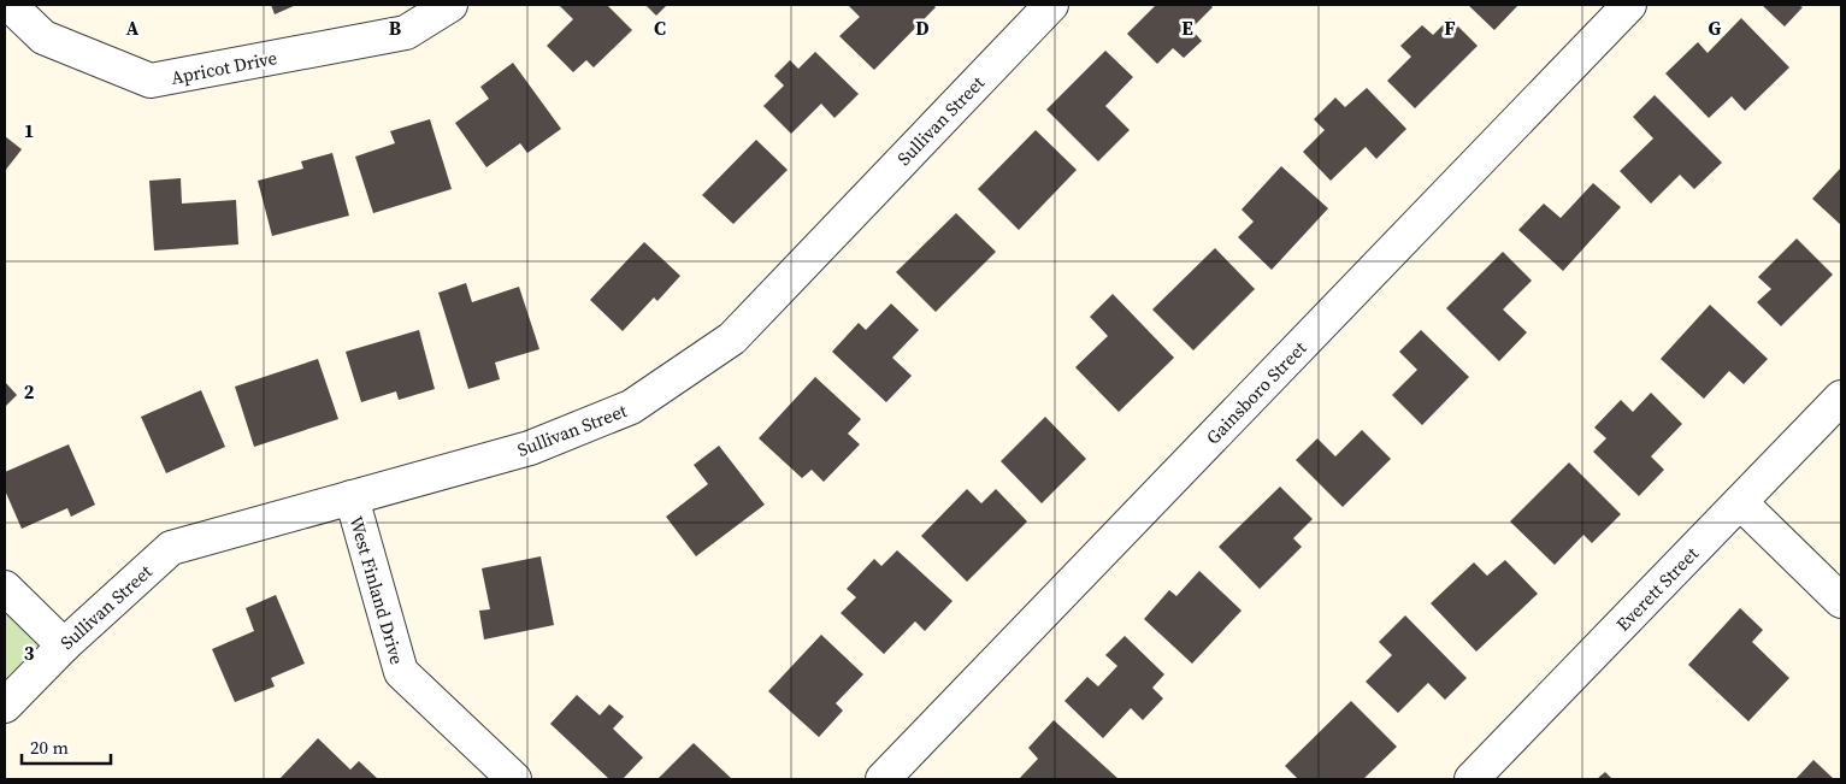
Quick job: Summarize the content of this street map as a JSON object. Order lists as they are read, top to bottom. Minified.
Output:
{"streets":{"street":["Apricot Drive","Sullivan Street","Gainsboro Street","Everett Street","West Finland Drive"]},"crossings":[["Sullivan Street","West Finland Drive"]],"scale_bar":"20 m","grid":{"columns":["A","B","C","D","E","F","G"],"rows":["1","2","3"]}}
